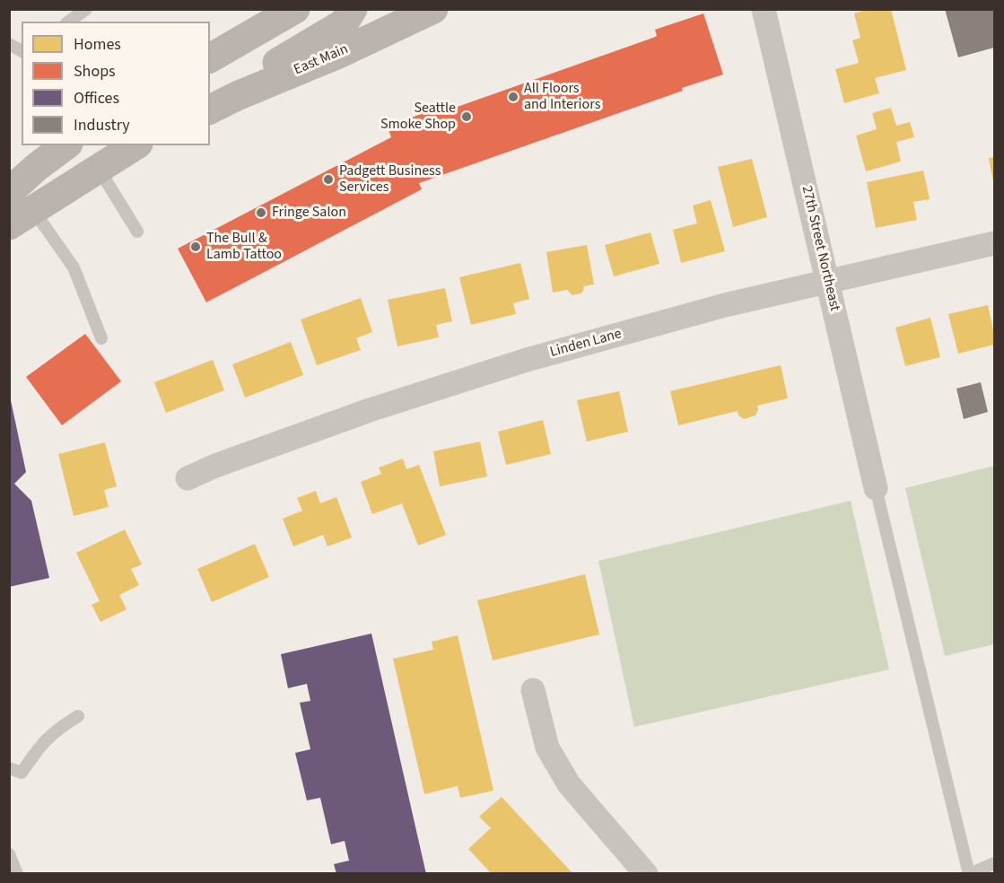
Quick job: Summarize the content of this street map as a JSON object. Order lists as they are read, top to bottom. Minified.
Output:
{"streets":{"main road":["East Main"],"street":["27th Street Northeast","Linden Lane"]},"crossings":[["27th Street Northeast","Linden Lane"]],"places":["All Floors and Interiors","Seattle Smoke Shop","Padgett Business Services","Fringe Salon","The Bull & Lamb Tattoo"],"legend":["Homes","Shops","Offices","Industry"]}
